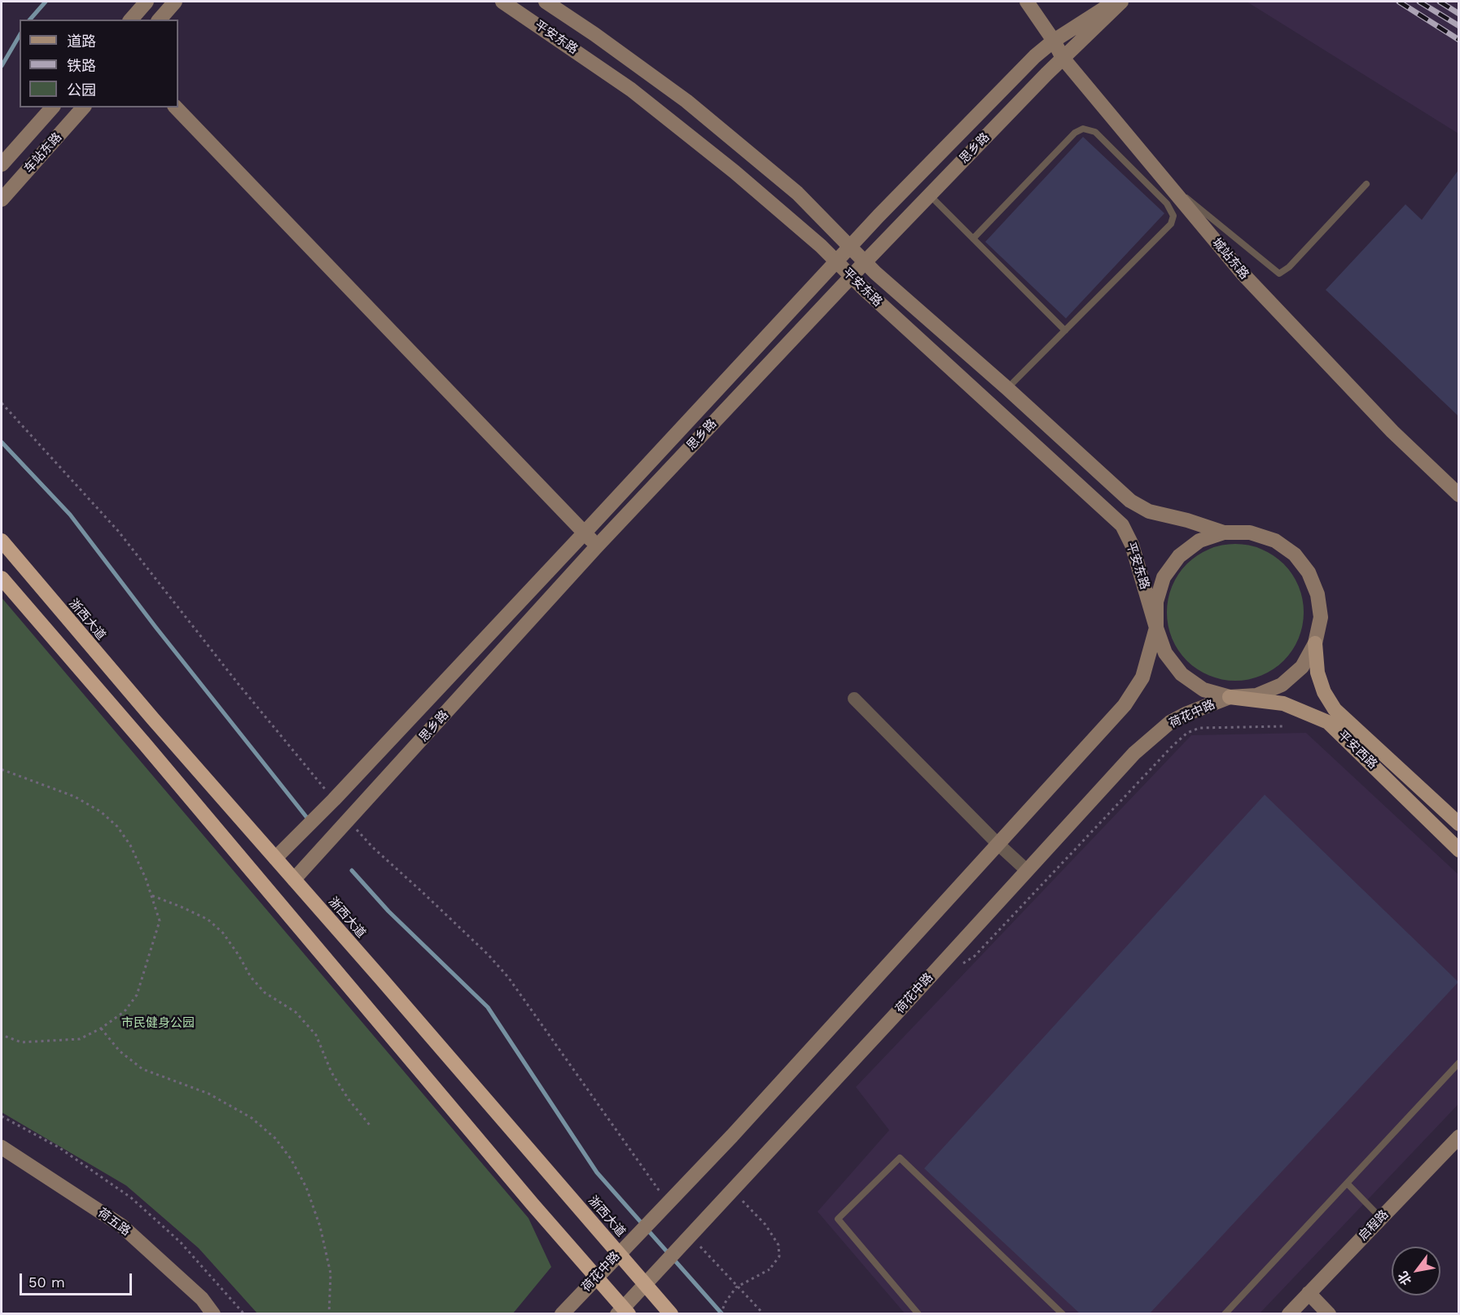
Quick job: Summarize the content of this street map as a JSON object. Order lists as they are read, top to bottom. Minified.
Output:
{"streets":{"highway":["浙西大道"],"main road":["平安西路"],"street":["平安东路","思乡路","车站东路","城站东路","荷花中路","荷五路","启程路"]},"crossings":[["平安东路","思乡路"],["平安东路","荷花中路"],["平安东路","平安西路"],["思乡路","城站东路"],["思乡路","浙西大道"],["浙西大道","荷花中路"],["荷花中路","平安西路"]],"parks":["市民健身公园"],"legend":["道路","铁路","公园"],"scale_bar":"50 m","north":"bottom left"}
